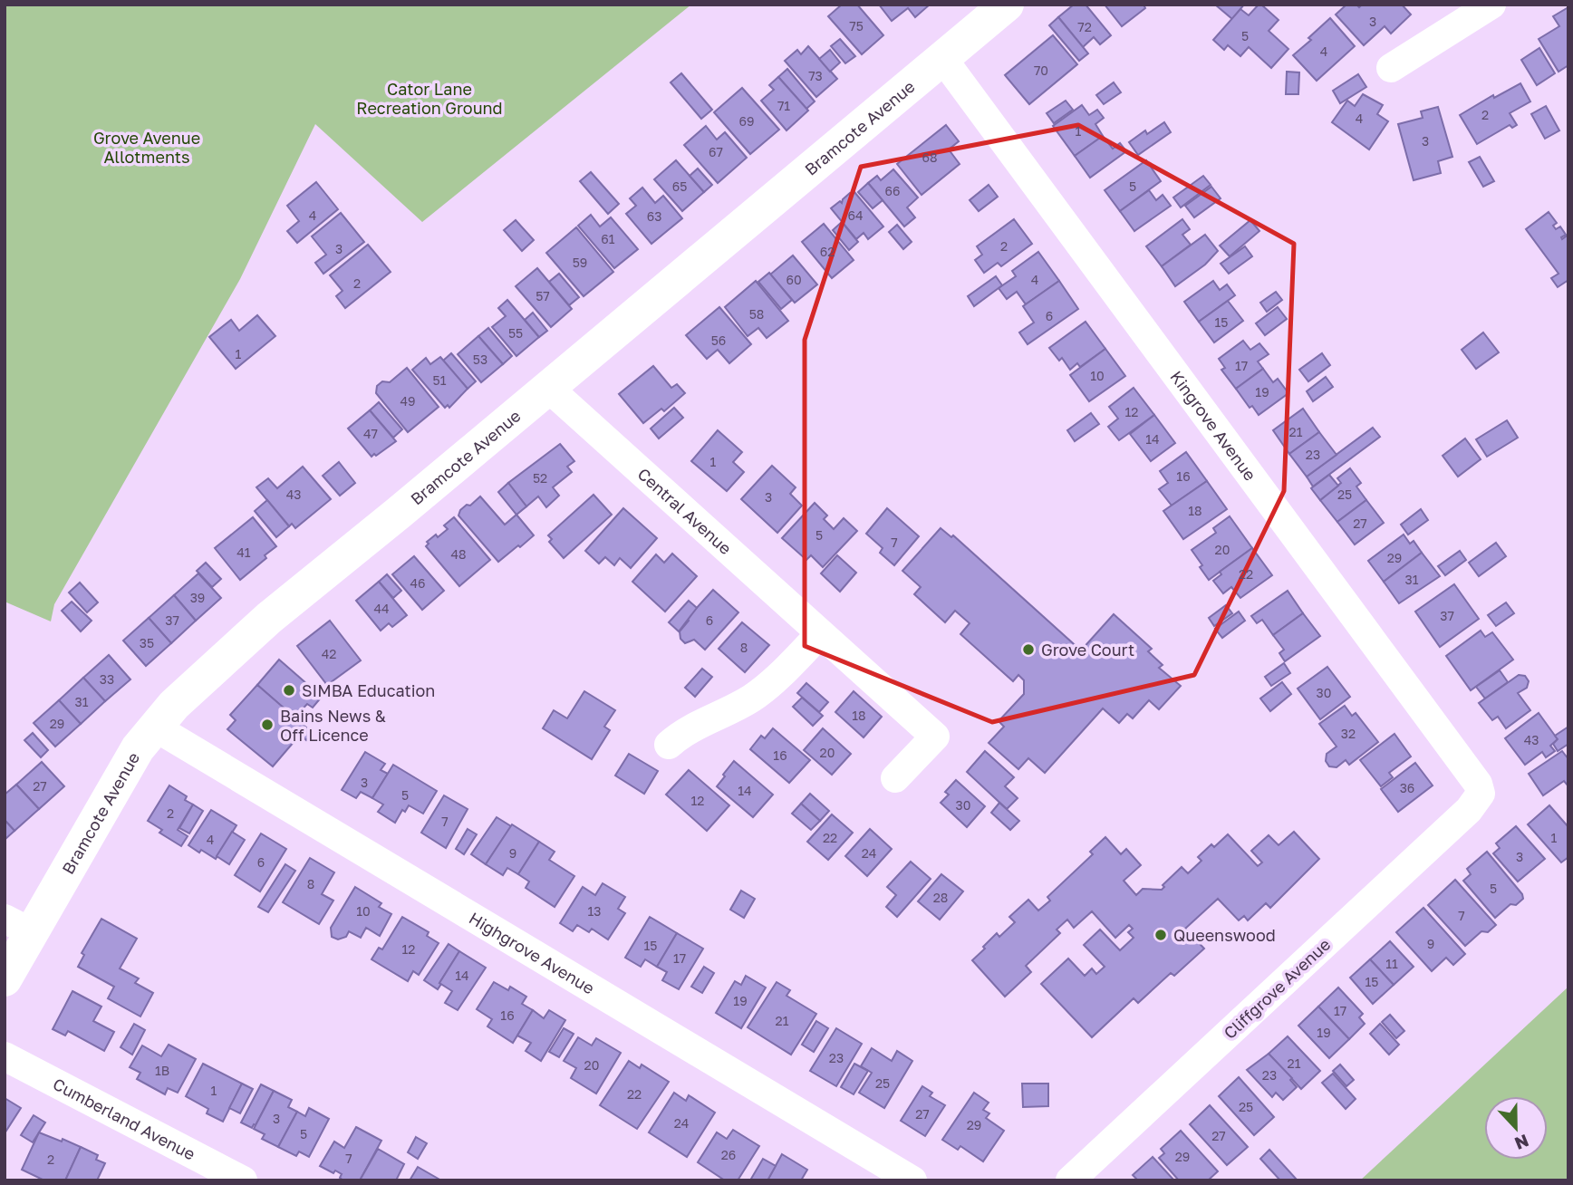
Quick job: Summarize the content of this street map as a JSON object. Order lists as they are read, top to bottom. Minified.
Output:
{"streets":{"street":["Bramcote Avenue","Kingrove Avenue","Central Avenue","Highgrove Avenue","Cliffgrove Avenue","Cumberland Avenue"]},"crossings":[["Bramcote Avenue","Kingrove Avenue"],["Bramcote Avenue","Central Avenue"],["Bramcote Avenue","Highgrove Avenue"],["Kingrove Avenue","Cliffgrove Avenue"]],"parks":["Cator Lane Recreation Ground","Grove Avenue Allotments"],"places":["Grove Court","SIMBA Education","Bains News & Off Licence","Queenswood"],"house_numbers":["3","75","72","5","4","70","73","71","2","4","69","1","3","67","68","65","5","66","4","64","63","61","2","3","62","59","60","4","2","57","58","6","15","55","56","1","53","17","10","51","19","49","12","21","47","14","23","1","16","52","43","25","3","18","27","5","7","20","41","48","29","22","31","46","39","44","37","37","6","35","8","42","33","30","31","18","29","32","43","20","16","3","27","36","14","5","12","30","2","7","22","1","4","9","24","3","6","8","5","28","10","13","7","9","15","12","17","11","14","15","19","17","16","21","19","23","21","20","1B","23","25","1","22","25","27","3","24","29","5","27","26","29","7","2"],"north":"bottom"}
